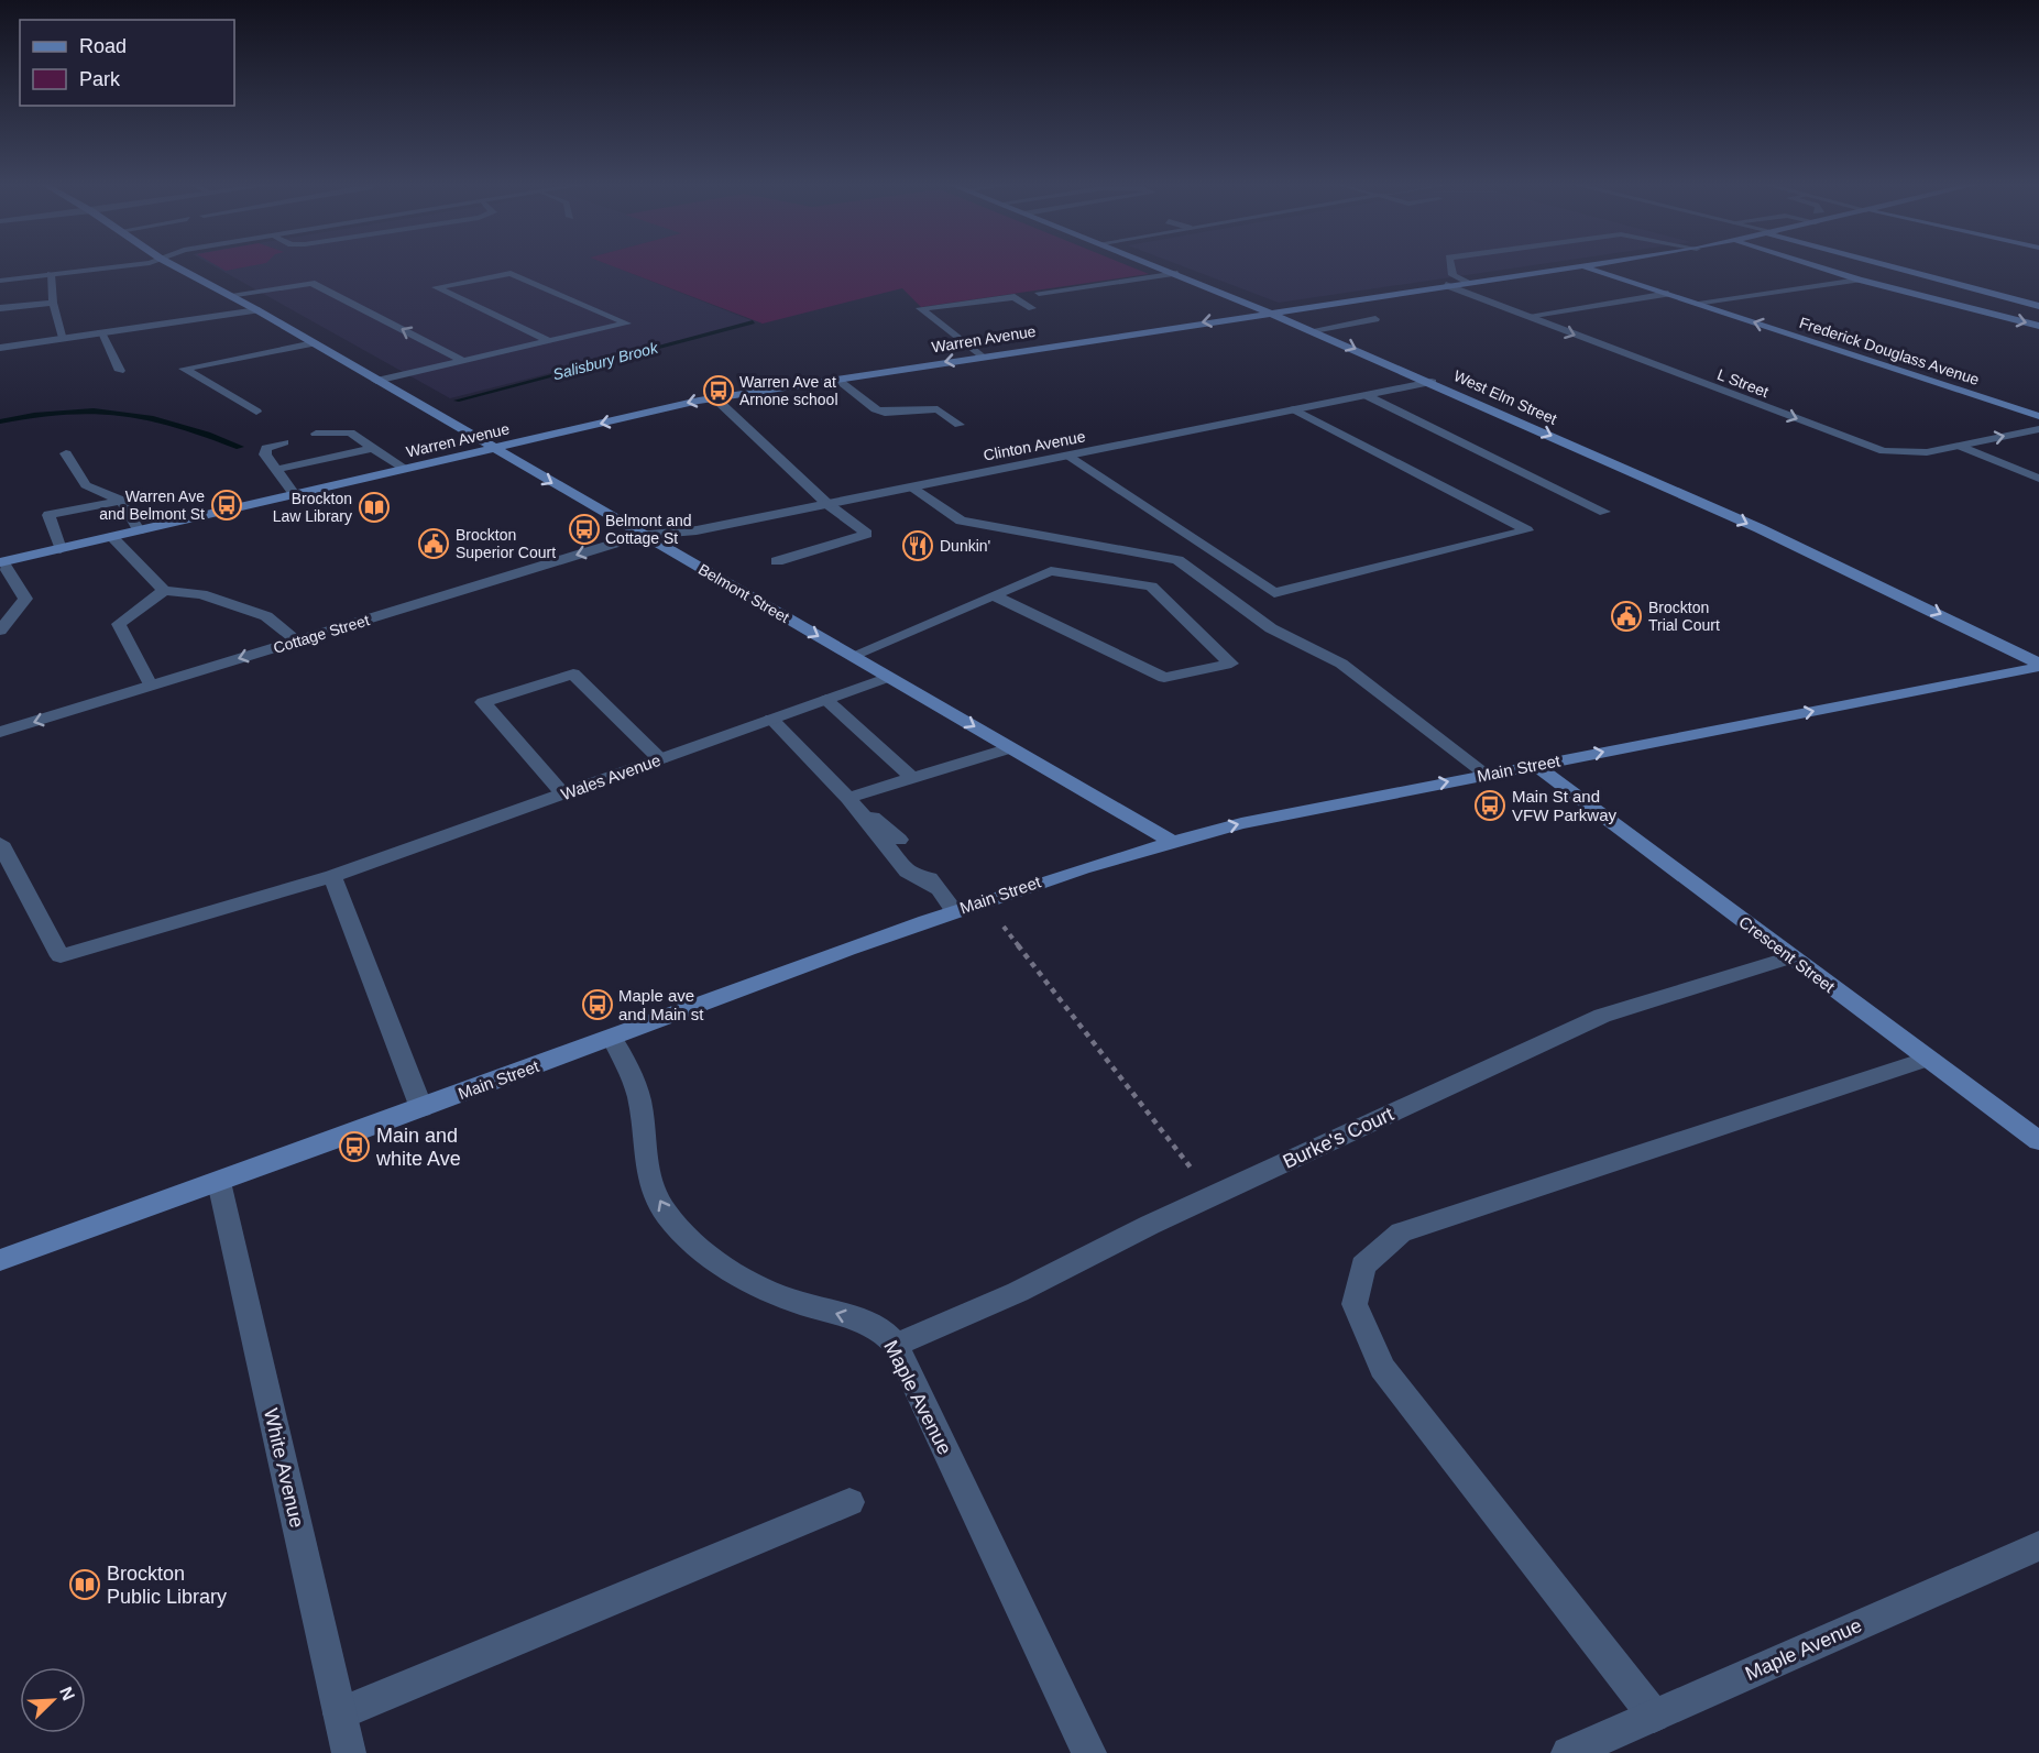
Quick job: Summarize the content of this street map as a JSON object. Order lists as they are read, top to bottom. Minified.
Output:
{"streets":{"main road":["Warren Avenue","Frederick Douglass Avenue","West Elm Street","Belmont Street","Main Street","Crescent Street"],"street":["L Street","Clinton Avenue","Cottage Street","Wales Avenue","Burke's Court","Maple Avenue","White Avenue"]},"crossings":[["Warren Avenue","L Street"],["Warren Avenue","West Elm Street"],["Warren Avenue","Belmont Street"],["West Elm Street","Clinton Avenue"],["West Elm Street","Main Street"],["Clinton Avenue","Belmont Street"],["Clinton Avenue","Cottage Street"],["Belmont Street","Cottage Street"],["Belmont Street","Main Street"],["Belmont Street","Wales Avenue"],["Main Street","Crescent Street"],["Main Street","Maple Avenue"],["Main Street","White Avenue"],["Crescent Street","Burke's Court"],["Burke's Court","Maple Avenue"]],"one_way":["Warren Avenue","West Elm Street","Belmont Street","Cottage Street","Main Street"],"water":["Salisbury Brook"],"places":{"bus stop":["Warren Ave at Arnone school","Warren Ave and Belmont St","Belmont and Cottage St","Main St and VFW Parkway","Maple ave and Main st","Main and white Ave"],"library":["Brockton Law Library","Brockton Public Library"],"public building":["Brockton Superior Court","Brockton Trial Court"],"restaurant":["Dunkin'"]},"legend":["Road","Park"],"north":"top right"}
